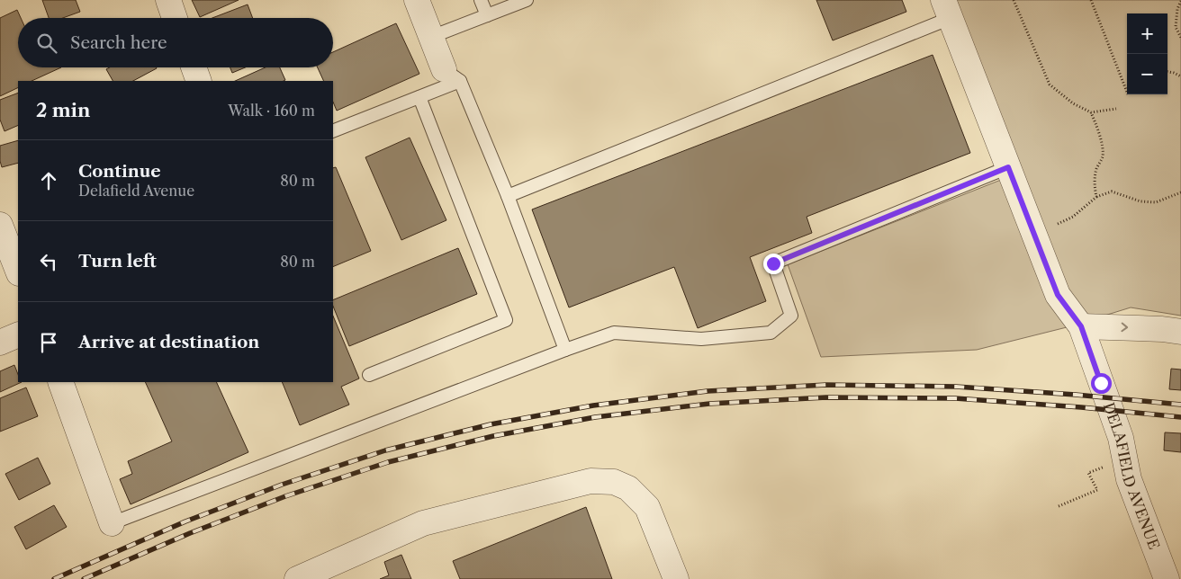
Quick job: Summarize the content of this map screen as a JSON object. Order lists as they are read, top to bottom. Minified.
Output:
{"streets":{"street":["DELAFIELD AVENUE"]},"page":{"map_buttons":["+","−"],"search":"Search here","heading":["2 min","Walk · 160 m"],"list":[["Continue","Delafield Avenue","80 m"],["Turn left","80 m"],"Arrive at destination"]}}
